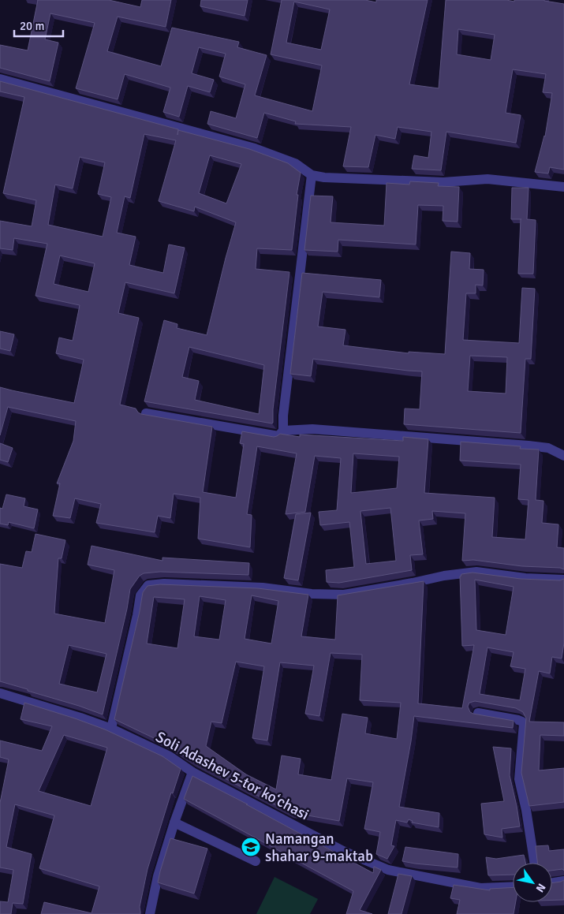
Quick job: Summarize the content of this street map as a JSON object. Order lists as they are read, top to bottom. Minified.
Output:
{"streets":{"street":["Soli Adashev 5-tor koʻchasi"]},"places":{"school or university":["Namangan shahar 9-maktab"]},"scale_bar":"20 m","north":"bottom right"}
